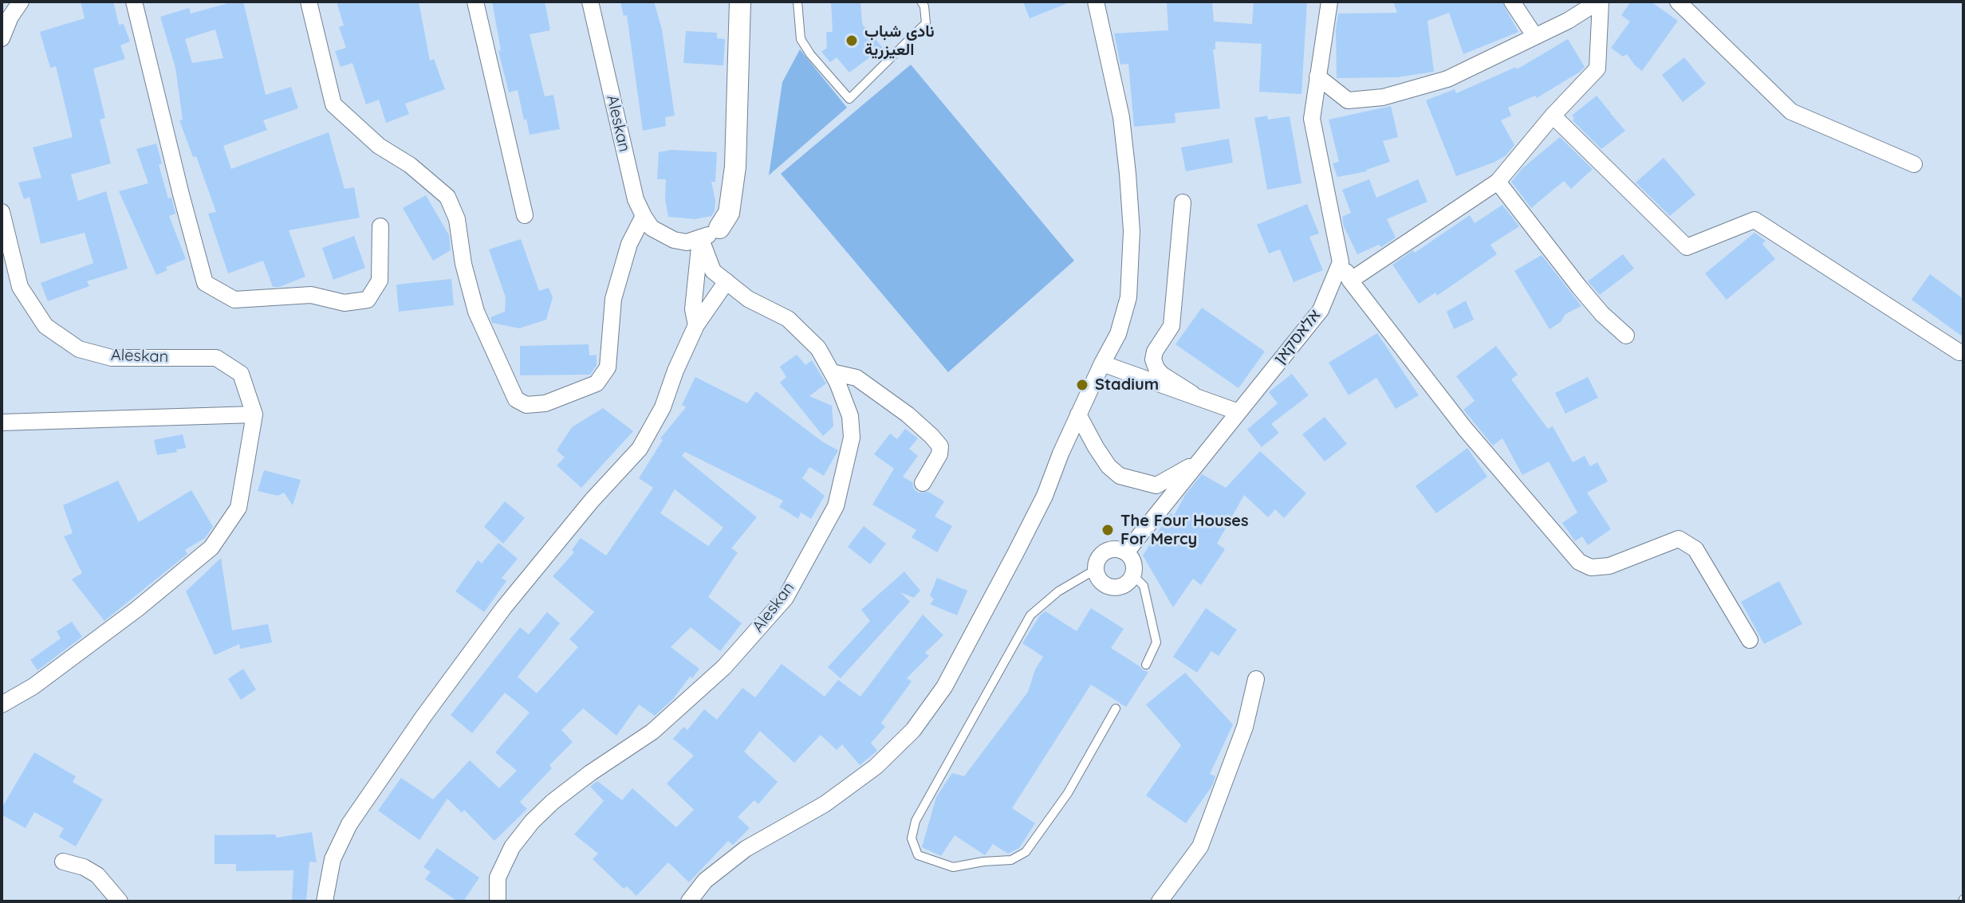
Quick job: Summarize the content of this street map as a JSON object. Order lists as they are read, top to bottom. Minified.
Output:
{"streets":{"street":["Aleskan","אלאסקאן"]},"places":["نادي شباب العيزرية","Stadium","The Four Houses For Mercy"]}
